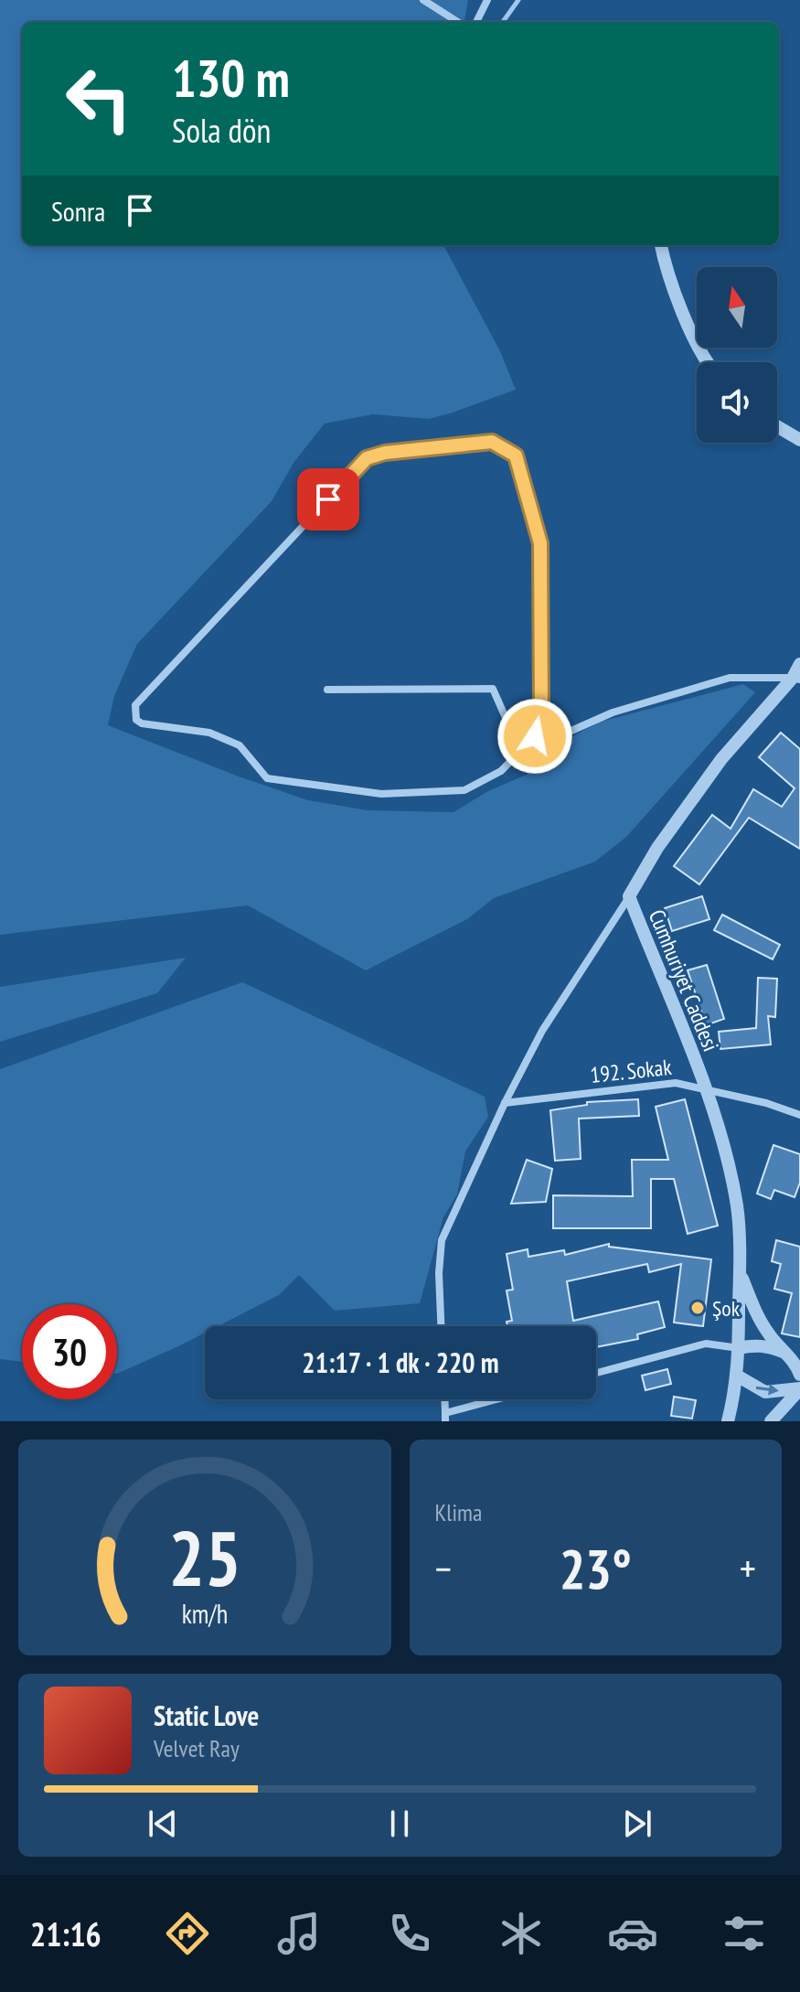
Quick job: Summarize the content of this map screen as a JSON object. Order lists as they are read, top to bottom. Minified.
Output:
{"streets":{"street":["Cumhuriyet Caddesi","192. Sokak"]},"crossings":[["Cumhuriyet Caddesi","192. Sokak"]],"places":["Şok"],"north":"top","page":{"turn":["130 m","Sola dön"],"then":"Sonra","limit":"30","trip":"21:17 · 1 dk · 220 m","tile":"Klima","heat":["−","23°","+"],"song":["Static Love","Velvet Ray"],"tabs":"21:16","gauge":["25","km/h"]}}
